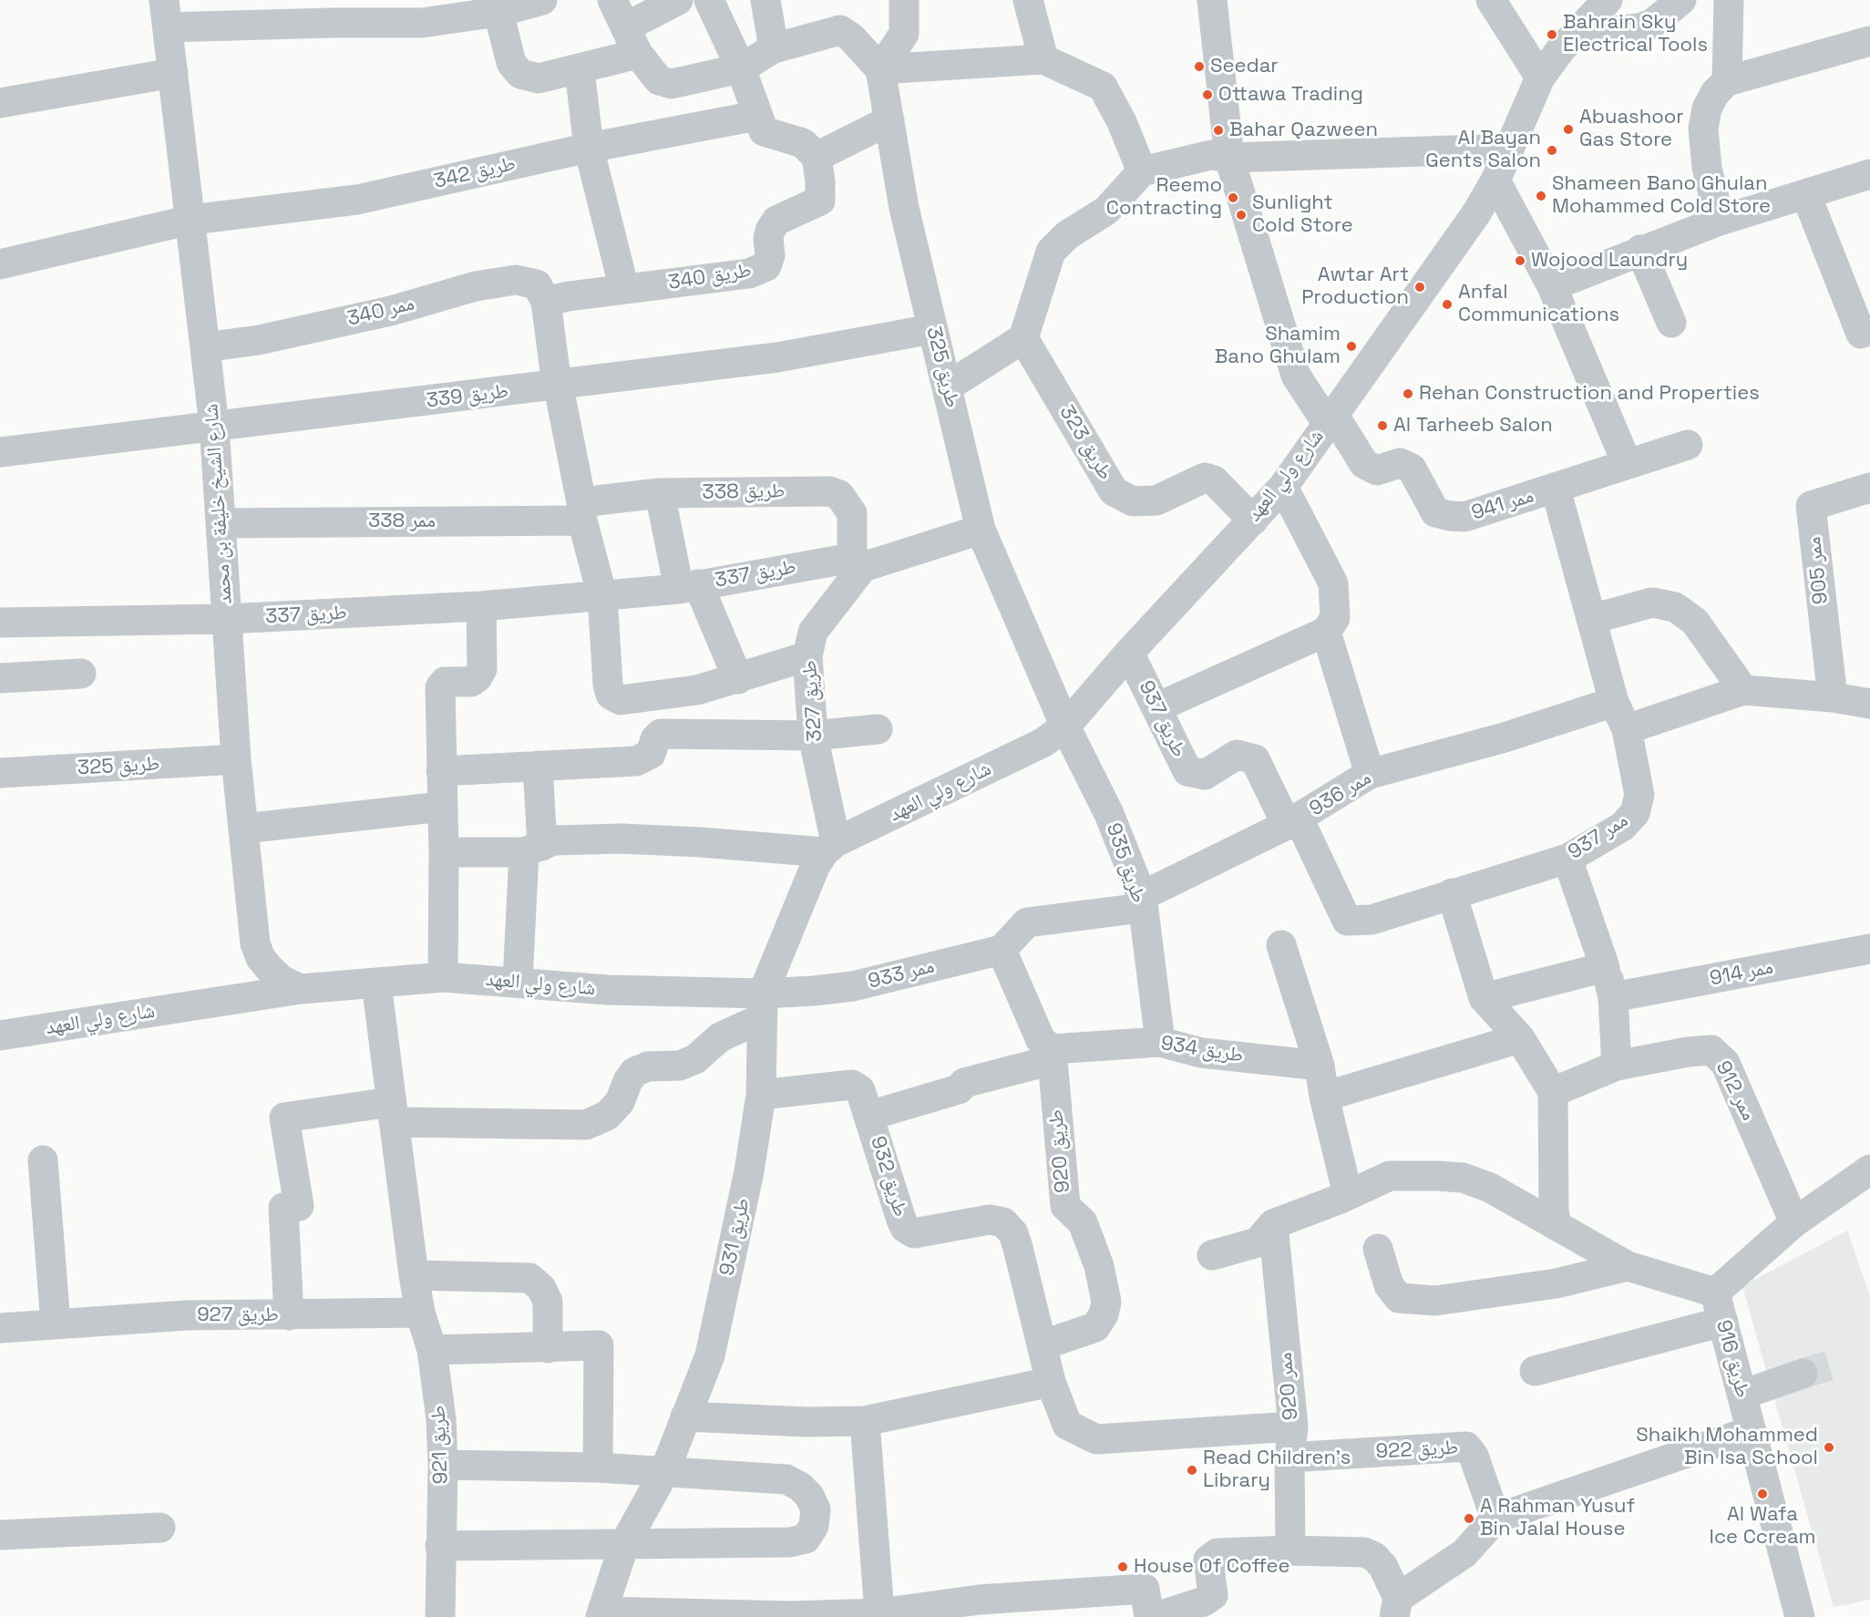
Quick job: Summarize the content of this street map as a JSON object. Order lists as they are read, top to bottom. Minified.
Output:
{"streets":{"street":["طريق 342","طريق 340","ممر 340","طريق 325","طريق 339","طريق 323","شارع ولي العهد","طريق 338","شارع الشيخ خليفة بن محمد","ممر 941","ممر 338","ممر 905","طريق 337","طريق 327","طريق 937","ممر 936","ممر 937","طريق 935","ممر 914","ممر 933","طريق 934","ممر 912","طريق 920","طريق 932","طريق 931","طريق 927","طريق 916","ممر 920","طريق 921","طريق 922"]},"crossings":[["طريق 342","طريق 340"],["طريق 342","طريق 325"],["طريق 342","شارع الشيخ خليفة بن محمد"],["طريق 340","ممر 340"],["طريق 340","طريق 325"],["ممر 340","شارع الشيخ خليفة بن محمد"],["طريق 325","طريق 339"],["طريق 325","شارع ولي العهد"],["طريق 325","شارع الشيخ خليفة بن محمد"],["طريق 325","طريق 935"],["طريق 339","شارع الشيخ خليفة بن محمد"],["طريق 323","شارع ولي العهد"],["شارع ولي العهد","شارع الشيخ خليفة بن محمد"],["شارع ولي العهد","ممر 941"],["شارع ولي العهد","طريق 327"],["شارع ولي العهد","طريق 937"],["شارع ولي العهد","طريق 935"],["شارع ولي العهد","ممر 933"],["شارع ولي العهد","طريق 931"],["شارع ولي العهد","طريق 921"],["طريق 338","ممر 338"],["طريق 338","طريق 337"],["طريق 338","طريق 327"],["شارع الشيخ خليفة بن محمد","ممر 338"],["شارع الشيخ خليفة بن محمد","طريق 337"],["ممر 941","ممر 937"],["طريق 337","طريق 327"],["طريق 937","ممر 936"],["طريق 937","ممر 937"],["ممر 936","ممر 937"],["ممر 936","طريق 935"],["ممر 936","ممر 933"],["طريق 935","طريق 934"],["ممر 933","طريق 931"],["طريق 934","طريق 920"],["طريق 934","طريق 932"],["طريق 920","طريق 932"],["طريق 932","طريق 931"],["طريق 932","ممر 920"],["طريق 927","طريق 921"],["ممر 920","طريق 922"]],"places":["Bahrain Sky Electrical Tools","Seedar","Ottawa Trading","Abuashoor Gas Store","Bahar Qazween","Al Bayan Gents Salon","Shameen Bano Ghulan Mohammed Cold Store","Reemo Contracting","Sunlight Cold Store","Wojood Laundry","Awtar Art Production","Anfal Communications","Shamim Bano Ghulam","Rehan Construction and Properties","Al Tarheeb Salon","Shaikh Mohammed Bin Isa School","Read Children's Library","Al Wafa Ice Ccream","A Rahman Yusuf Bin Jalal House","House Of Coffee"]}
